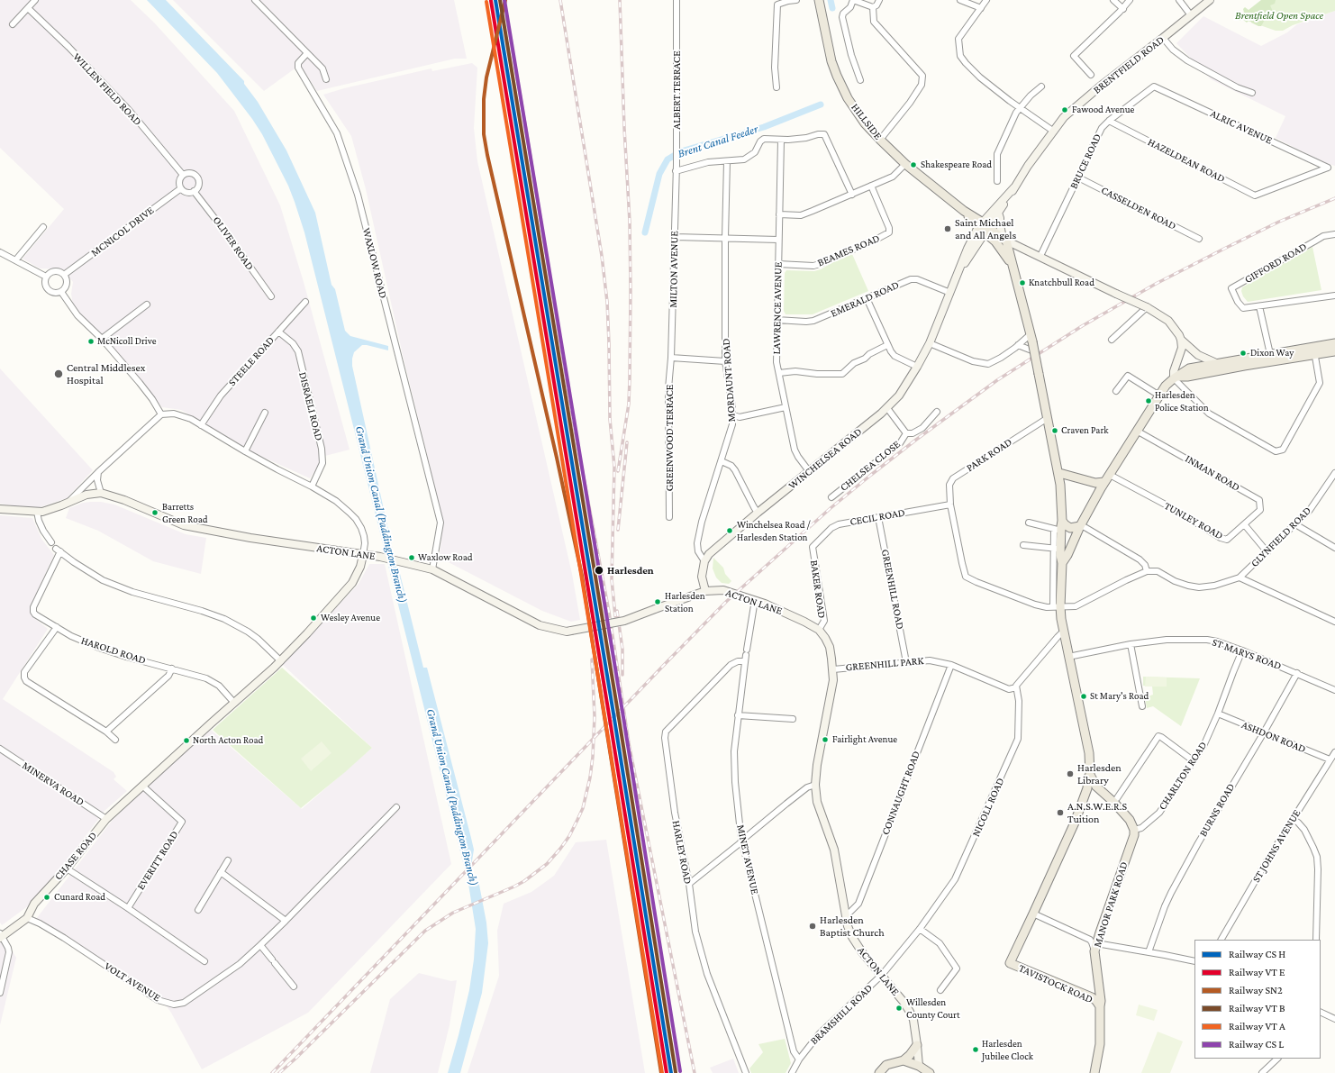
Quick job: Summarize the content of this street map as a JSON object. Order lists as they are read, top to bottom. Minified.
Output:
{"streets":{"main road":["HILLSIDE","MANOR PARK ROAD","TAVISTOCK ROAD"],"street":["BRENTFIELD ROAD","WILLEN FIELD ROAD","ALBERT TERRACE","ALRIC AVENUE","HAZELDEAN ROAD","BRUCE ROAD","CASSELDEN ROAD","MCNICOL DRIVE","OLIVER ROAD","BEAMES ROAD","WAXLOW ROAD","GIFFORD ROAD","MILTON AVENUE","EMERALD ROAD","LAWRENCE AVENUE","STEELE ROAD","MORDAUNT ROAD","DISRAELI ROAD","GREENWOOD TERRACE","PARK ROAD","WINCHELSEA ROAD","CHELSEA CLOSE","INMAN ROAD","CECIL ROAD","TUNLEY ROAD","GLYNFIELD ROAD","ACTON LANE","BAKER ROAD","GREENHILL ROAD","HAROLD ROAD","ST MARYS ROAD","GREENHILL PARK","ASHDON ROAD","CHARLTON ROAD","MINERVA ROAD","CONNAUGHT ROAD","NICOLL ROAD","BURNS ROAD","ST JOHNS AVENUE","HARLEY ROAD","CHASE ROAD","MINET AVENUE","EVERITT ROAD","VOLT AVENUE","BRAMSHILL ROAD"]},"crossings":[["BRENTFIELD ROAD","HILLSIDE"],["WILLEN FIELD ROAD","MCNICOL DRIVE"],["WILLEN FIELD ROAD","OLIVER ROAD"],["ALBERT TERRACE","MILTON AVENUE"],["ALRIC AVENUE","HAZELDEAN ROAD"],["ALRIC AVENUE","BRUCE ROAD"],["HAZELDEAN ROAD","BRUCE ROAD"],["BRUCE ROAD","CASSELDEN ROAD"],["MCNICOL DRIVE","OLIVER ROAD"],["BEAMES ROAD","LAWRENCE AVENUE"],["WAXLOW ROAD","ACTON LANE"],["MILTON AVENUE","GREENWOOD TERRACE"],["EMERALD ROAD","LAWRENCE AVENUE"],["LAWRENCE AVENUE","WINCHELSEA ROAD"],["STEELE ROAD","DISRAELI ROAD"],["MORDAUNT ROAD","WINCHELSEA ROAD"],["PARK ROAD","CECIL ROAD"],["WINCHELSEA ROAD","CHELSEA CLOSE"],["INMAN ROAD","TUNLEY ROAD"],["CECIL ROAD","BAKER ROAD"],["CECIL ROAD","GREENHILL ROAD"],["ACTON LANE","BAKER ROAD"],["ACTON LANE","GREENHILL PARK"],["ACTON LANE","CONNAUGHT ROAD"],["ACTON LANE","NICOLL ROAD"],["ACTON LANE","MINET AVENUE"],["ACTON LANE","BRAMSHILL ROAD"],["GREENHILL ROAD","GREENHILL PARK"],["ST MARYS ROAD","CHARLTON ROAD"],["ST MARYS ROAD","BURNS ROAD"],["GREENHILL PARK","CONNAUGHT ROAD"],["GREENHILL PARK","NICOLL ROAD"],["ASHDON ROAD","CHARLTON ROAD"],["ASHDON ROAD","BURNS ROAD"],["ASHDON ROAD","ST JOHNS AVENUE"],["CHARLTON ROAD","MANOR PARK ROAD"],["MINERVA ROAD","CHASE ROAD"],["NICOLL ROAD","BRAMSHILL ROAD"],["HARLEY ROAD","MINET AVENUE"],["CHASE ROAD","VOLT AVENUE"],["MINET AVENUE","BRAMSHILL ROAD"],["MANOR PARK ROAD","TAVISTOCK ROAD"]],"water":["Brent Canal Feeder","Grand Union Canal (Paddington Branch)"],"parks":["Brentfield Open Space"],"places":["Fawood Avenue","Shakespeare Road","Saint Michael and All Angels","Knatchbull Road","McNicoll Drive","Dixon Way","Central Middlesex Hospital","Harlesden Police Station","Craven Park","Barretts Green Road","Winchelsea Road / Harlesden Station","Waxlow Road","Harlesden","Harlesden Station","Wesley Avenue","St Mary's Road","Fairlight Avenue","North Acton Road","Harlesden Library","A.N.S.W.E.R.S Tuition","Cunard Road","Harlesden Baptist Church","Willesden County Court","Harlesden Jubilee Clock"],"lines":["rail line SN2"],"legend":["Railway CS H","Railway VT E","Railway SN2","Railway VT B","Railway VT A","Railway CS L"]}
